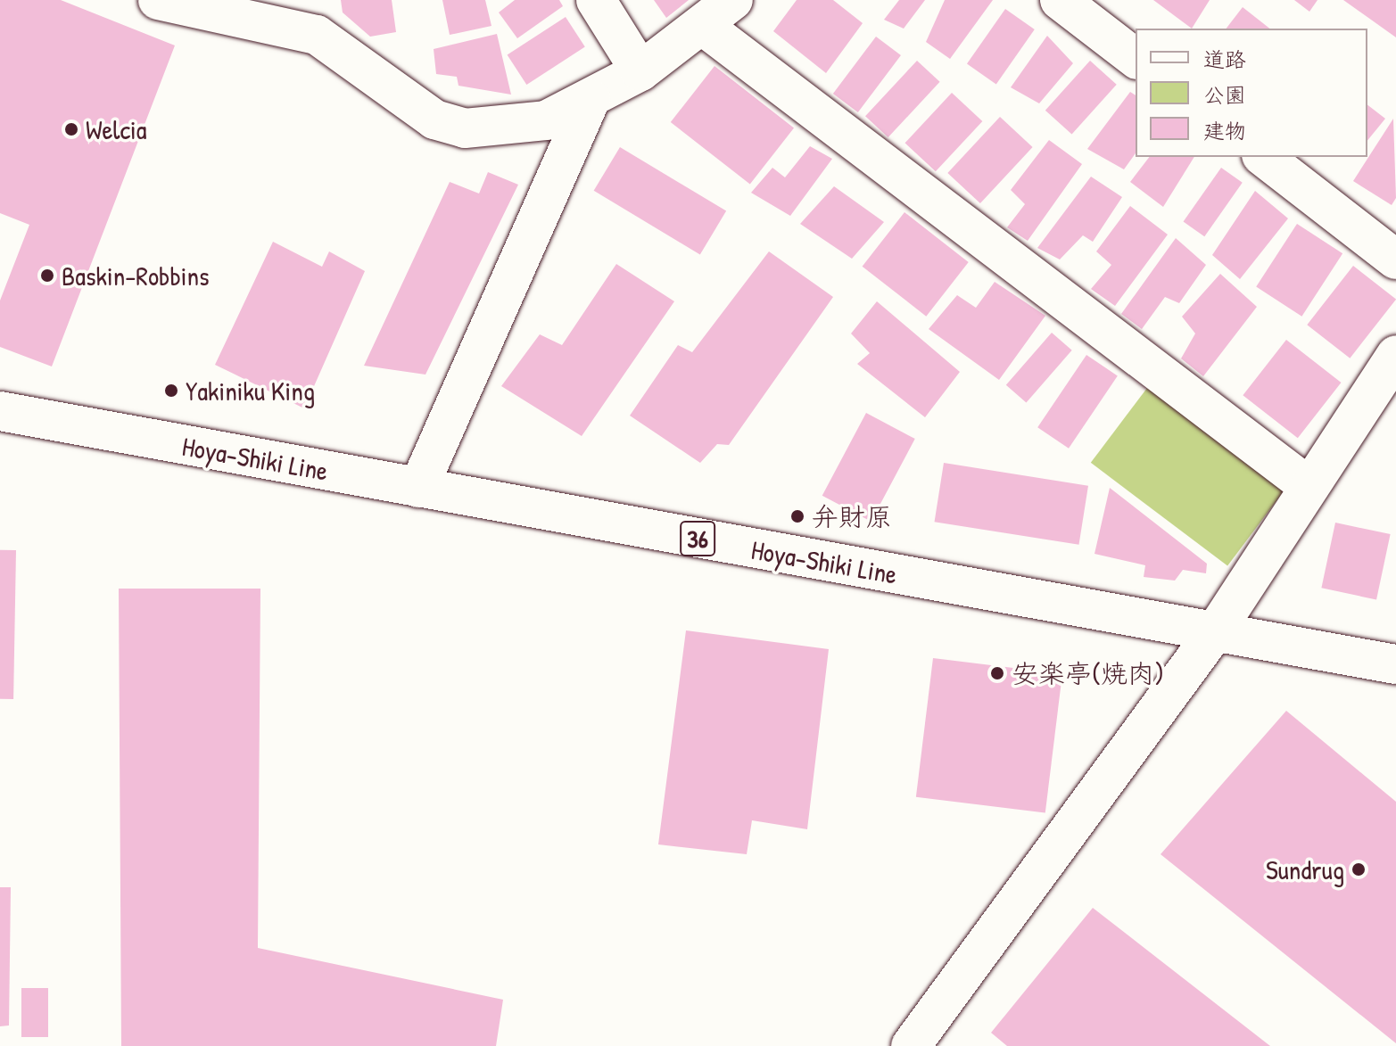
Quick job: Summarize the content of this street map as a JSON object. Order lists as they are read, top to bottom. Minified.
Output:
{"streets":{"street":["Hoya-Shiki Line","36"]},"places":["Welcia","Baskin-Robbins","Yakiniku King","弁財原","安楽亭(焼肉)","Sundrug"],"legend":["道路","公園","建物"]}
